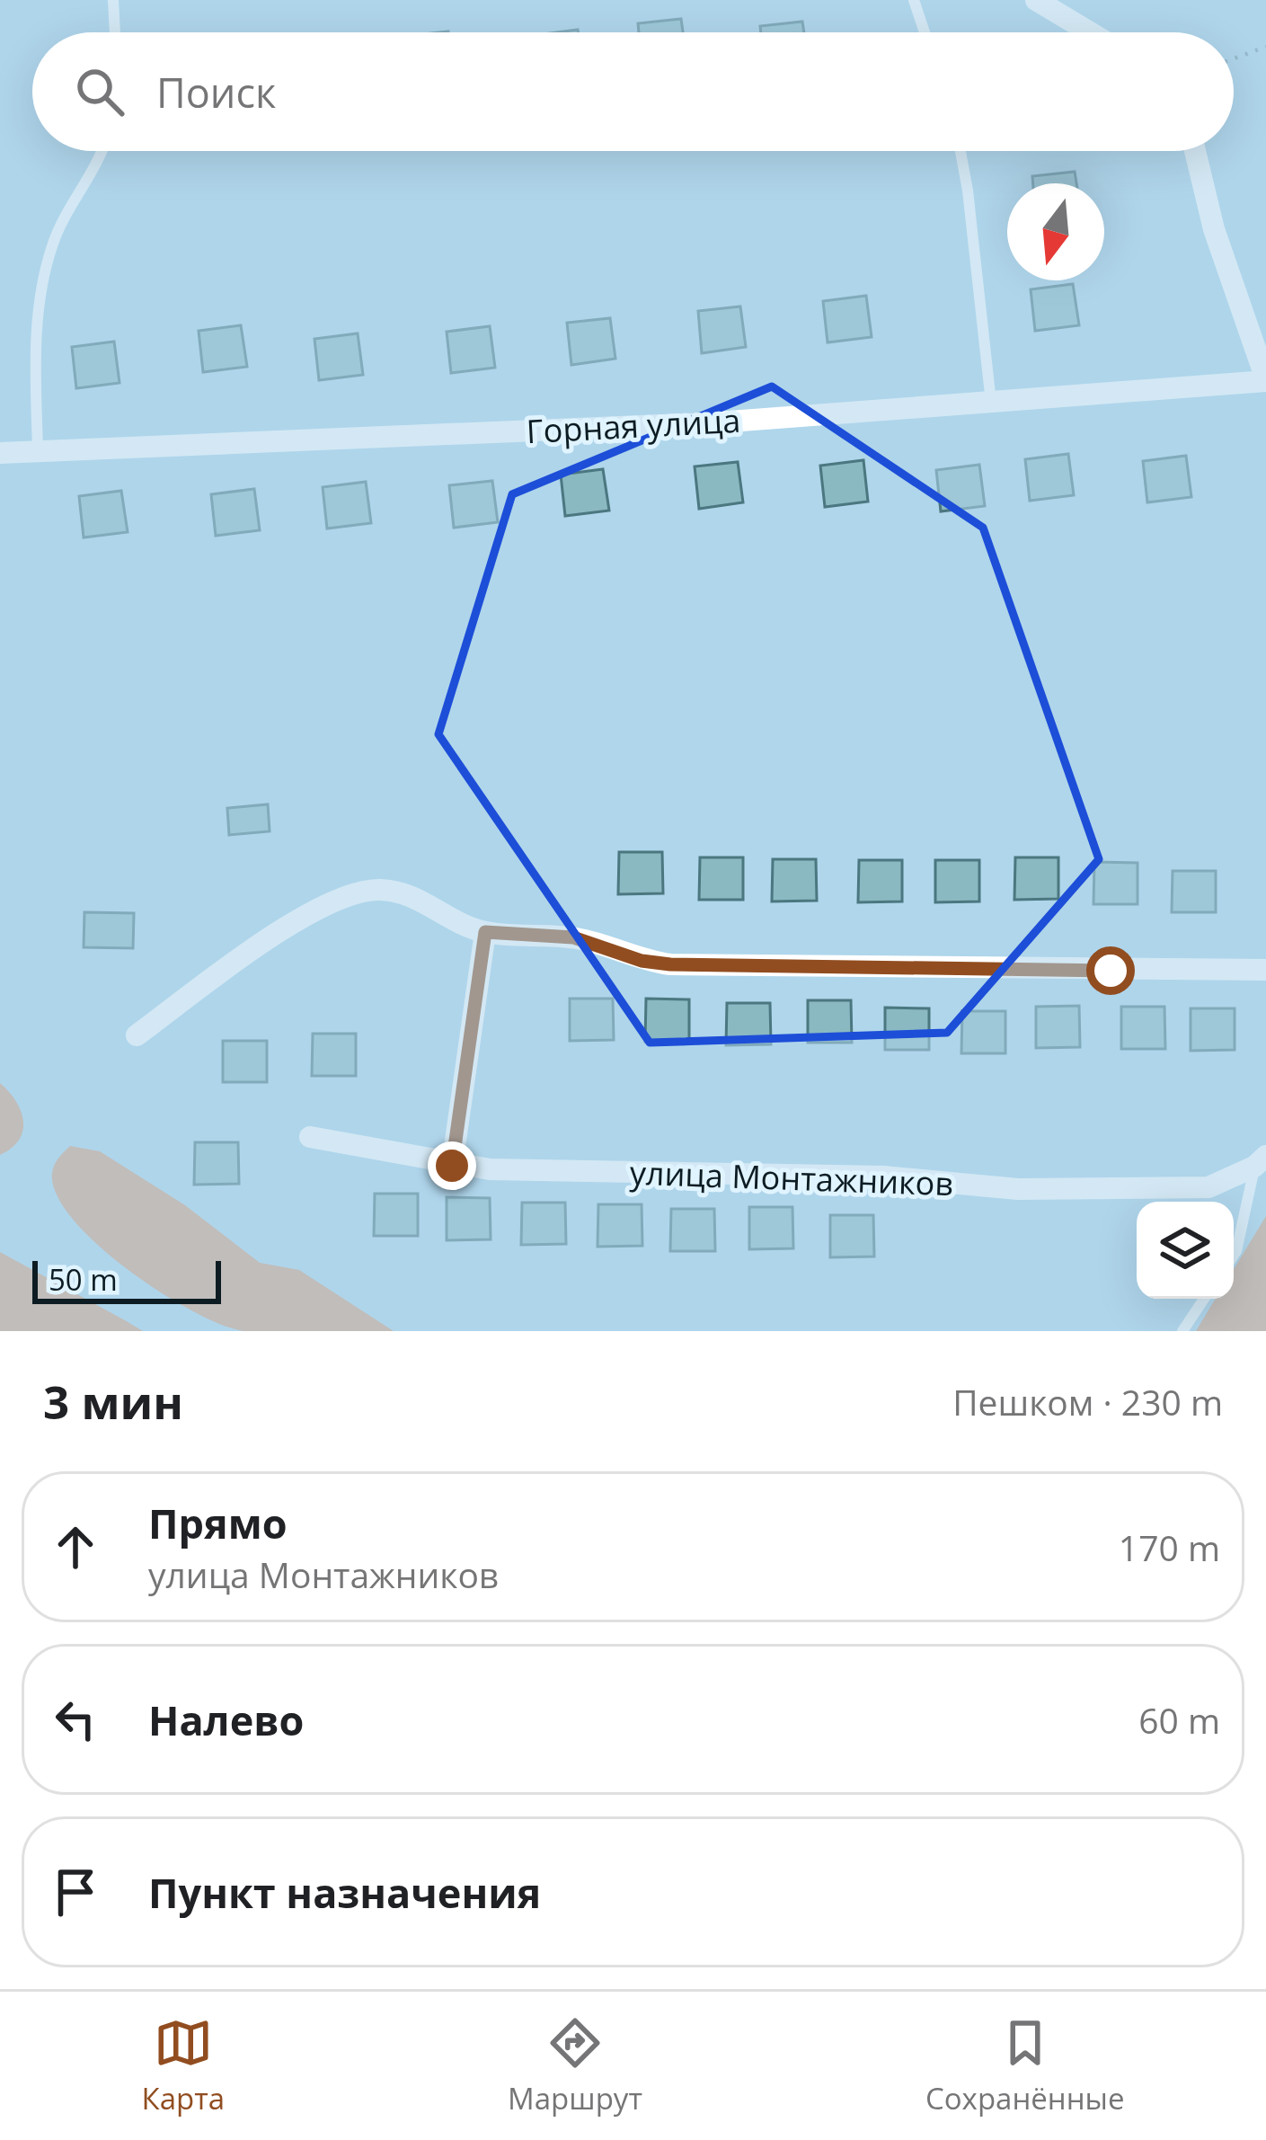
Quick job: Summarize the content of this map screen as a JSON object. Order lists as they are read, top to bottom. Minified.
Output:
{"streets":{"street":["Горная улица","улица Монтажников"]},"scale_bar":"50 m","north":"bottom","page":{"search":"Поиск","scale":"50 m","heading":["3 мин","Пешком · 230 m"],"list":[["Прямо","улица Монтажников","170 m"],["Налево","60 m"],"Пункт назначения"],"nav":["Карта","Маршрут","Сохранённые"]}}
